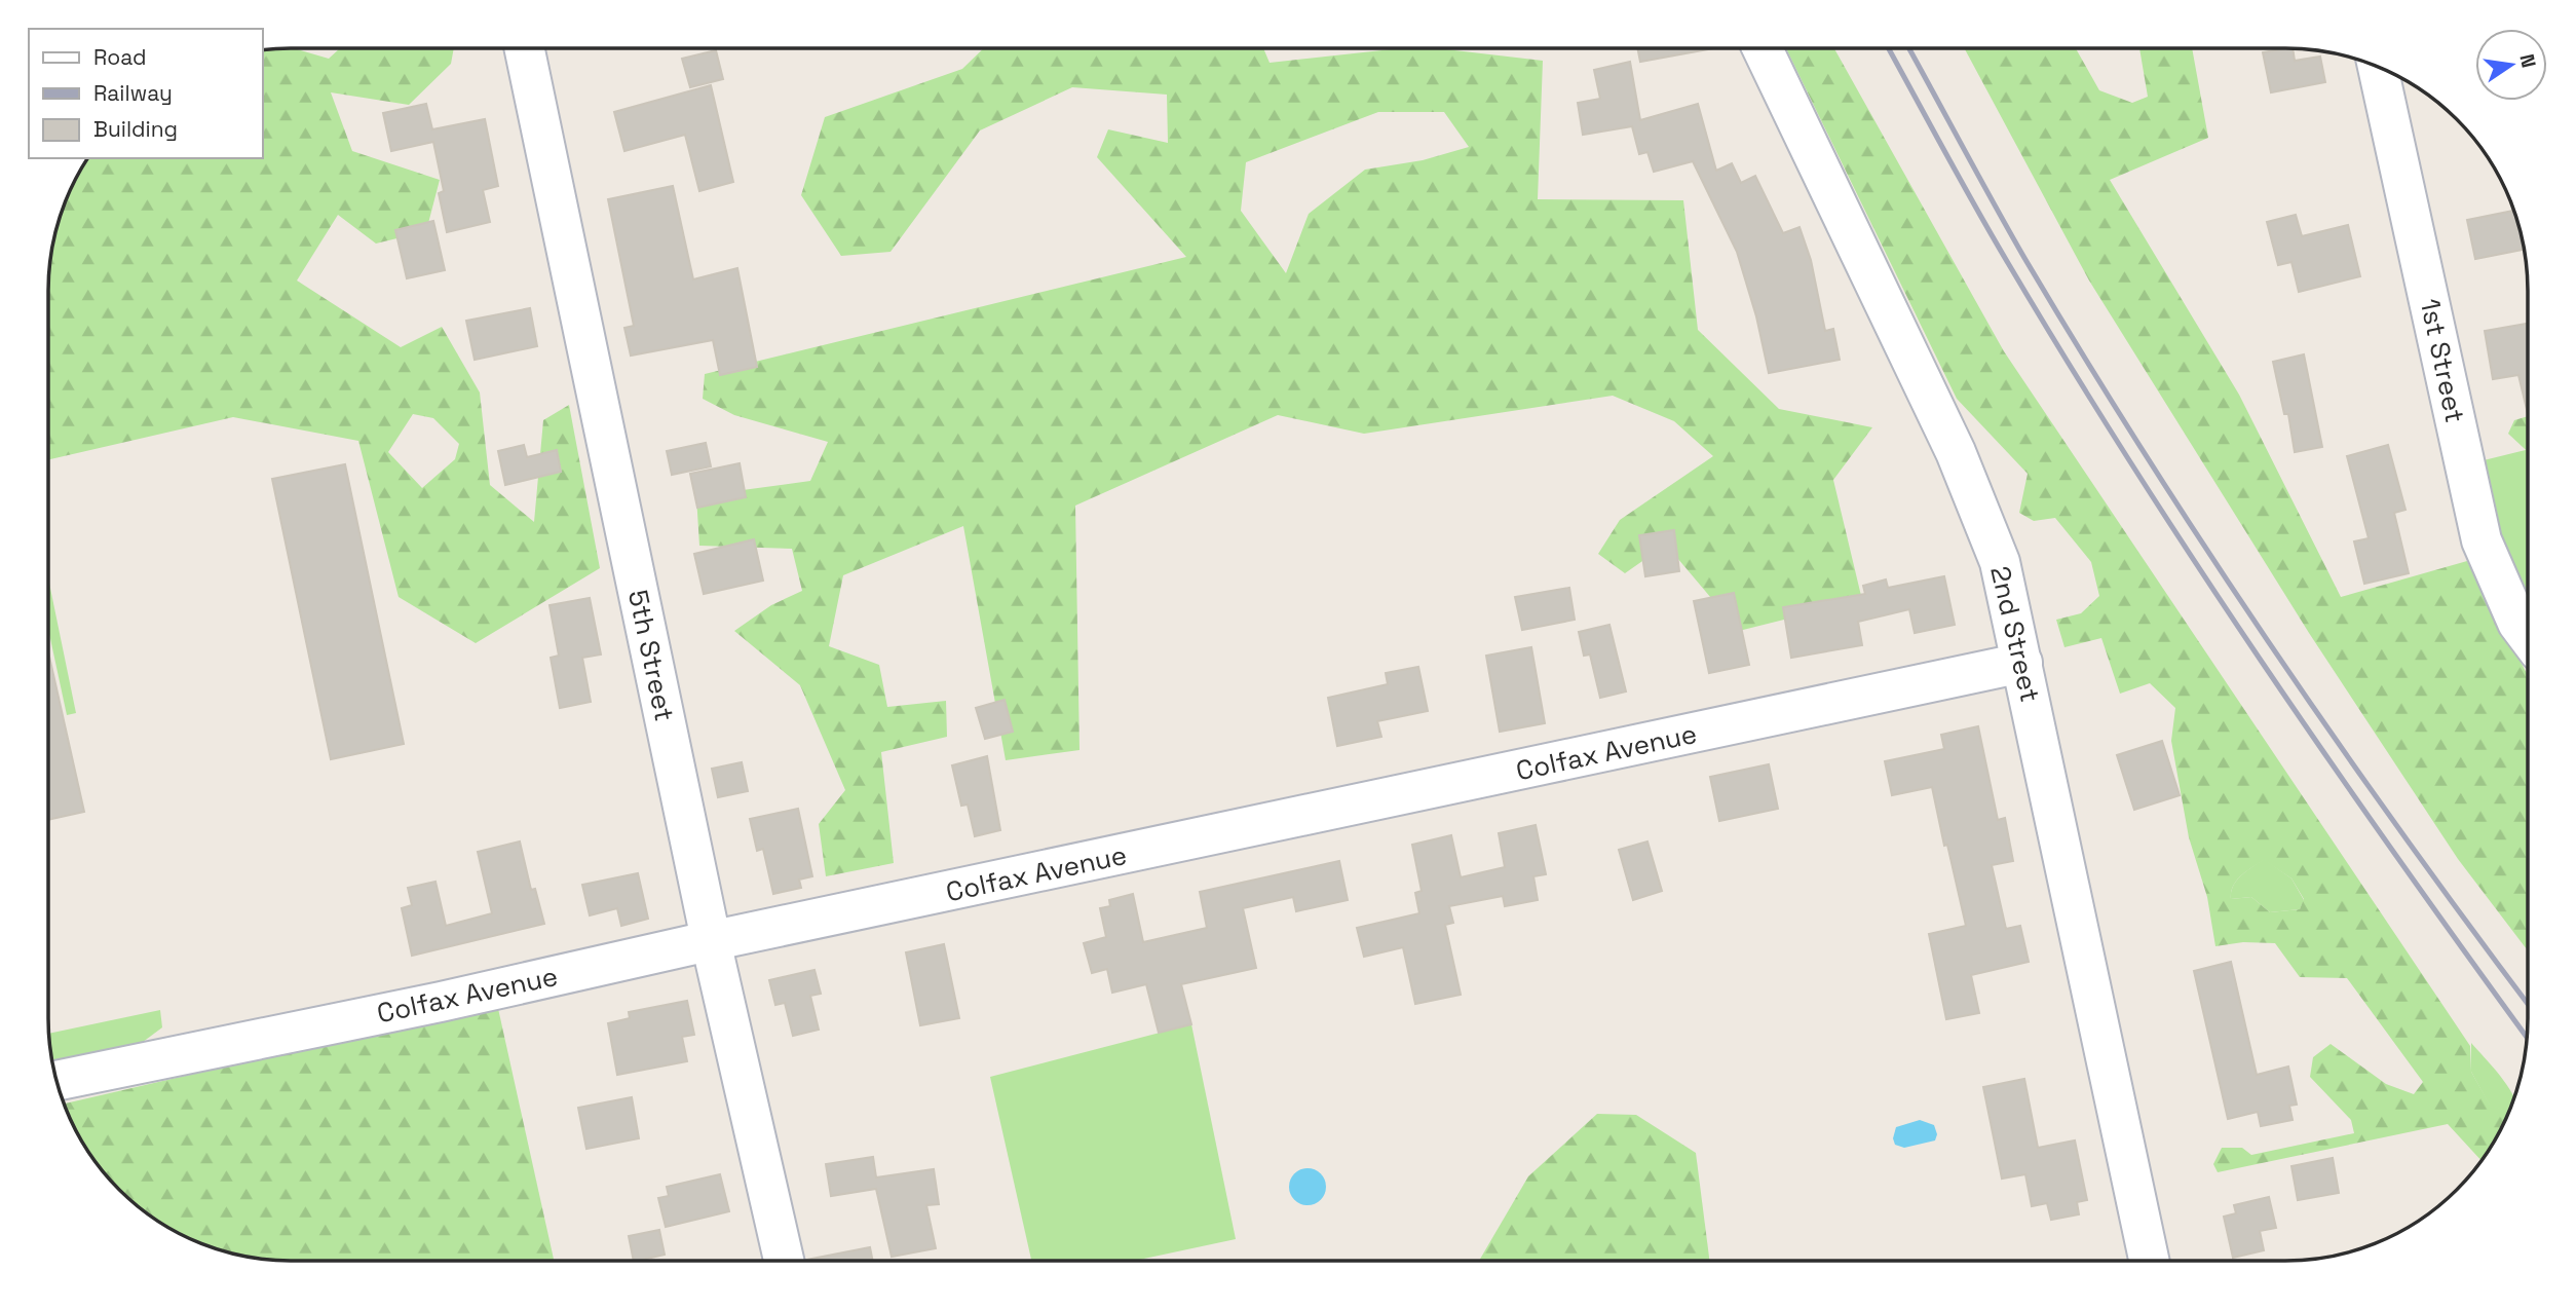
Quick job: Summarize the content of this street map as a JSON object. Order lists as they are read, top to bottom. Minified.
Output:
{"streets":{"street":["1st Street","2nd Street","5th Street","Colfax Avenue"]},"crossings":[["2nd Street","Colfax Avenue"],["5th Street","Colfax Avenue"]],"legend":["Road","Railway","Building"],"north":"right"}
